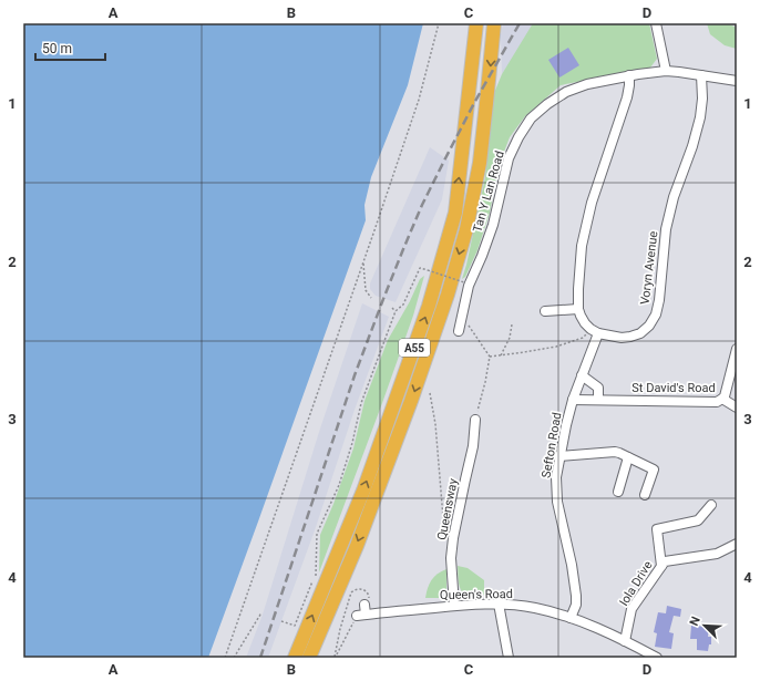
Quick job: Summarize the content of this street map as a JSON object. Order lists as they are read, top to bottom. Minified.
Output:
{"streets":{"highway":["A55"],"street":["Tan Y Lan Road","Voryn Avenue","St David's Road","Sefton Road","Queensway","Iola Drive","Queen's Road"]},"crossings":[["Tan Y Lan Road","Voryn Avenue"],["Voryn Avenue","Sefton Road"],["St David's Road","Sefton Road"],["Sefton Road","Queen's Road"],["Queensway","Queen's Road"],["Iola Drive","Queen's Road"]],"scale_bar":"50 m","north":"top left","grid":{"columns":["A","B","C","D"],"rows":["1","2","3","4"]}}
